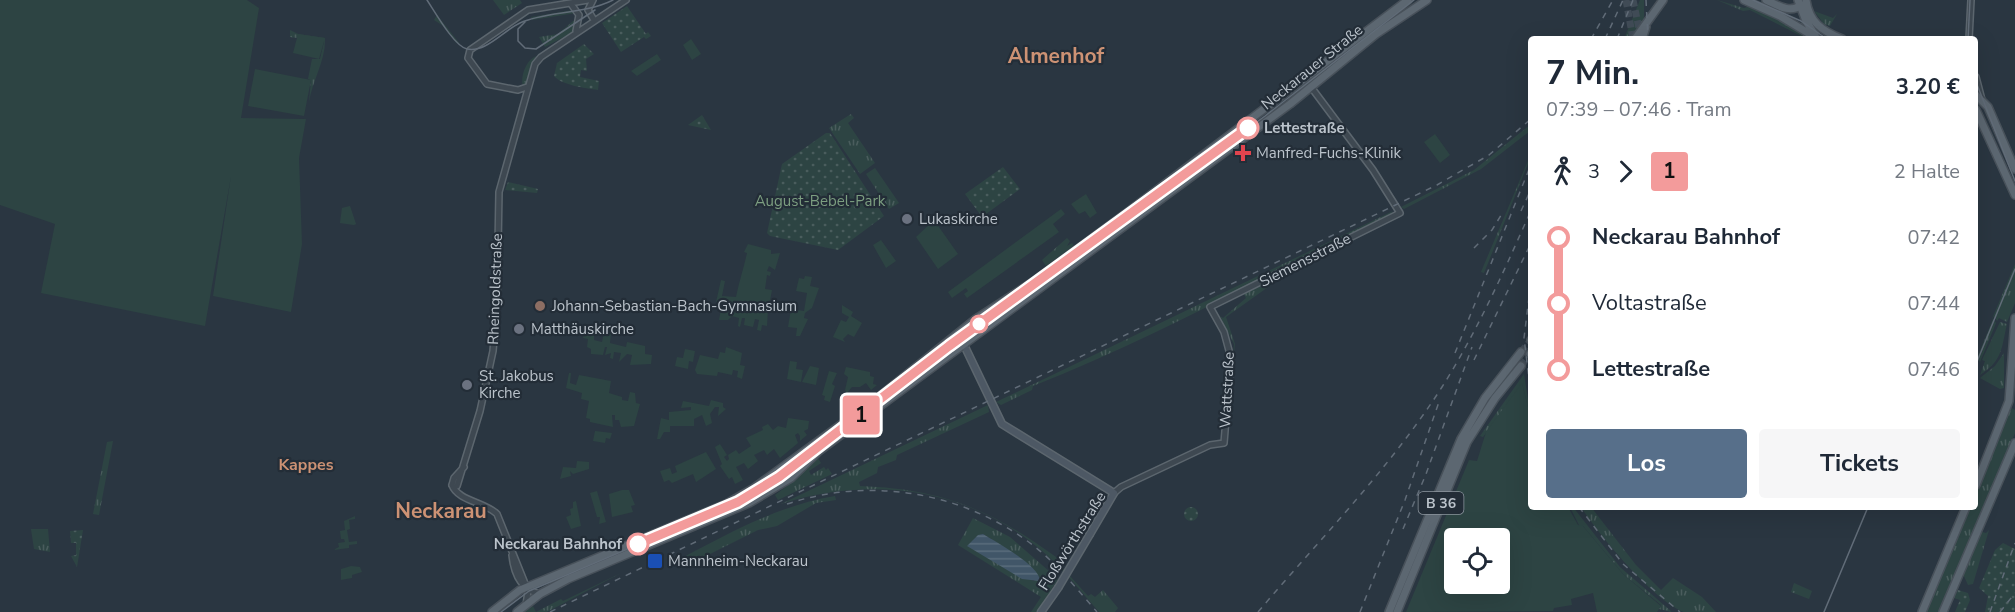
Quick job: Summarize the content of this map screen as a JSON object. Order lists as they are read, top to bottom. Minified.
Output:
{"streets":{"main road":["Neckarauer Straße","B 36","Floßwörthstraße"],"street":["Siemensstraße","Rheingoldstraße","Wattstraße"]},"crossings":[["Neckarauer Straße","Siemensstraße"],["Siemensstraße","Wattstraße"],["Wattstraße","Floßwörthstraße"]],"districts":["Almenhof","Kappes","Neckarau"],"parks":["August-Bebel-Park"],"places":{"other":["Lettestraße","Lukaskirche","Johann-Sebastian-Bach-Gymnasium","Matthäuskirche","St. Jakobus Kirche","Neckarau Bahnhof"],"health":["Manfred-Fuchs-Klinik"],"transit":["Mannheim-Neckarau"]},"lines":["tram line 1"],"page":{"on_map":"1","heading":["7 Min.","07:39 – 07:46 · Tram","3.20 €"],"legs":["3","1","2 Halte"],"list":[{"name":"Neckarau Bahnhof","value":"07:42"},{"name":"Voltastraße","value":"07:44"},{"name":"Lettestraße","value":"07:46"}],"buttons":["Los","Tickets"]}}
